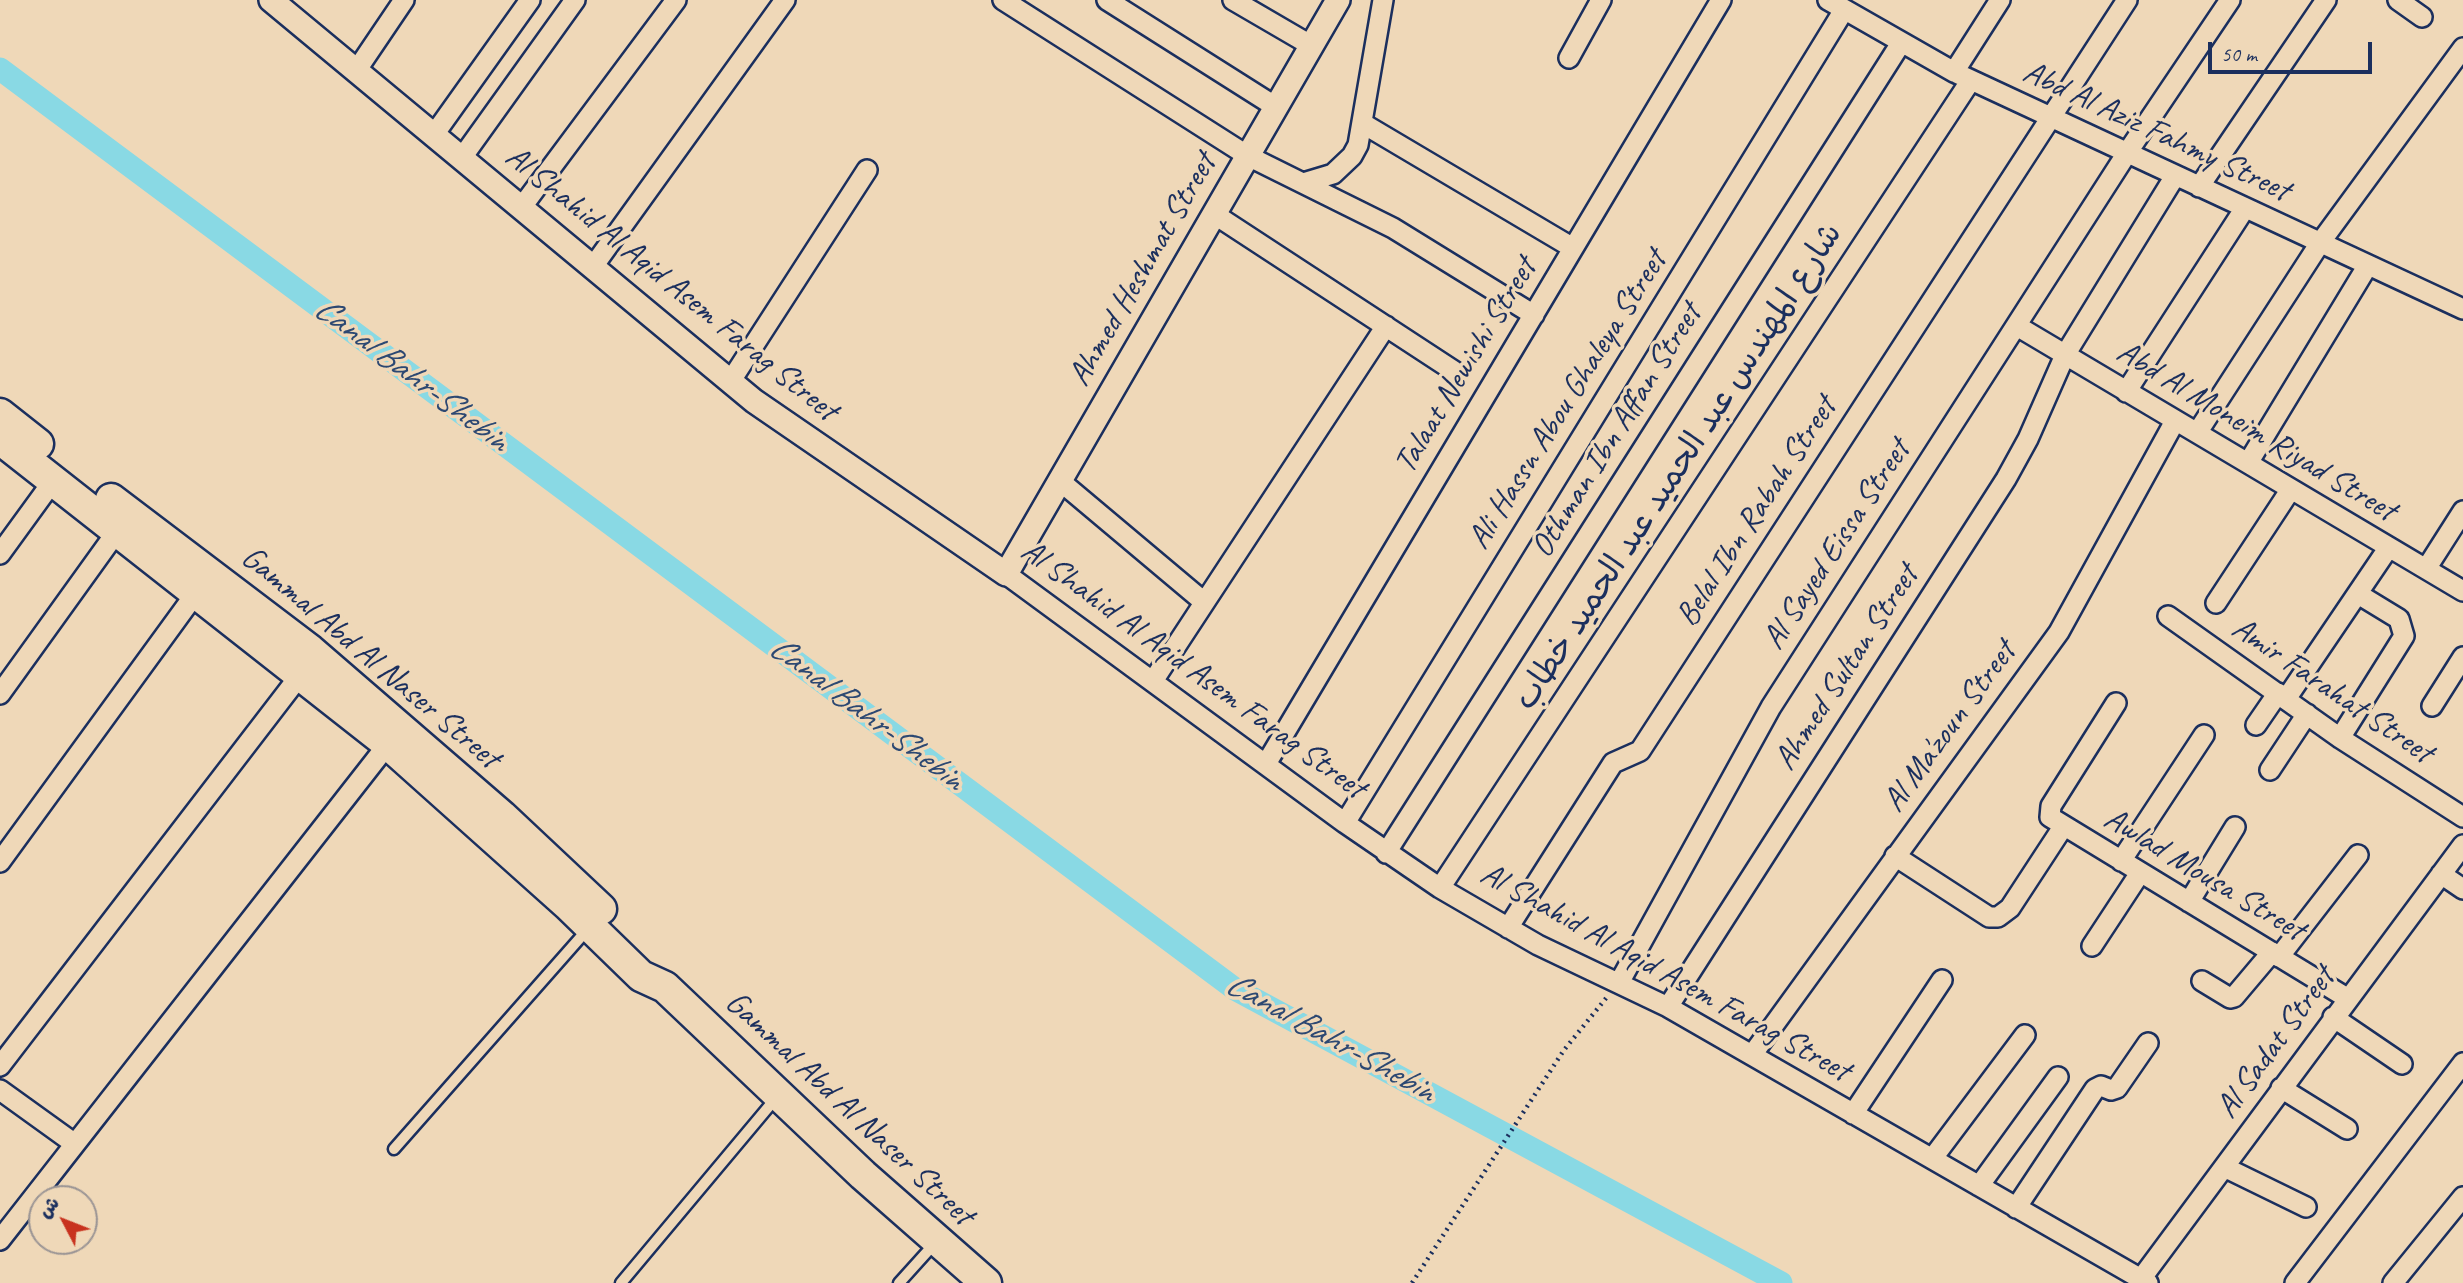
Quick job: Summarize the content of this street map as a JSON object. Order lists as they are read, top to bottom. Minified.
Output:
{"streets":{"main road":["Gammal Abd Al Naser Street"],"street":["Abd Al Aziz Fahmy Street","Ahmed Heshmat Street","Al Shahid Al Aqid Asem Farag Street","Talaat Newishi Street","Ali Hassn Abou Ghaleya Street","Othman Ibn Affan Street","Abd Al Moneim Riyad Street","شارع المهندس عبد الحميد عبد الحميد خطاب","Belal Ibn Rabah Street","Al Sayed Eissa Street","Ahmed Sultan Street","Amir Farahat Street","Al Ma'zoun Street","Awlad Mousa Street","Al Sadat Street"]},"crossings":[["Abd Al Aziz Fahmy Street","Ali Hassn Abou Ghaleya Street"],["Abd Al Aziz Fahmy Street","Othman Ibn Affan Street"],["Abd Al Aziz Fahmy Street","شارع المهندس عبد الحميد عبد الحميد خطاب"],["Abd Al Aziz Fahmy Street","Belal Ibn Rabah Street"],["Abd Al Aziz Fahmy Street","Al Sayed Eissa Street"],["Abd Al Aziz Fahmy Street","Ahmed Sultan Street"],["Ahmed Heshmat Street","Al Shahid Al Aqid Asem Farag Street"],["Al Shahid Al Aqid Asem Farag Street","Talaat Newishi Street"],["Al Shahid Al Aqid Asem Farag Street","Ali Hassn Abou Ghaleya Street"],["Al Shahid Al Aqid Asem Farag Street","Othman Ibn Affan Street"],["Al Shahid Al Aqid Asem Farag Street","شارع المهندس عبد الحميد عبد الحميد خطاب"],["Al Shahid Al Aqid Asem Farag Street","Belal Ibn Rabah Street"],["Al Shahid Al Aqid Asem Farag Street","Al Sayed Eissa Street"],["Al Shahid Al Aqid Asem Farag Street","Ahmed Sultan Street"],["Al Shahid Al Aqid Asem Farag Street","Al Ma'zoun Street"],["Al Shahid Al Aqid Asem Farag Street","Al Sadat Street"],["Abd Al Moneim Riyad Street","Al Sayed Eissa Street"],["Abd Al Moneim Riyad Street","Ahmed Sultan Street"],["Abd Al Moneim Riyad Street","Al Ma'zoun Street"],["Awlad Mousa Street","Al Sadat Street"]],"water":["Canal Bahr-Shebin"],"scale_bar":"50 m","north":"top left"}
